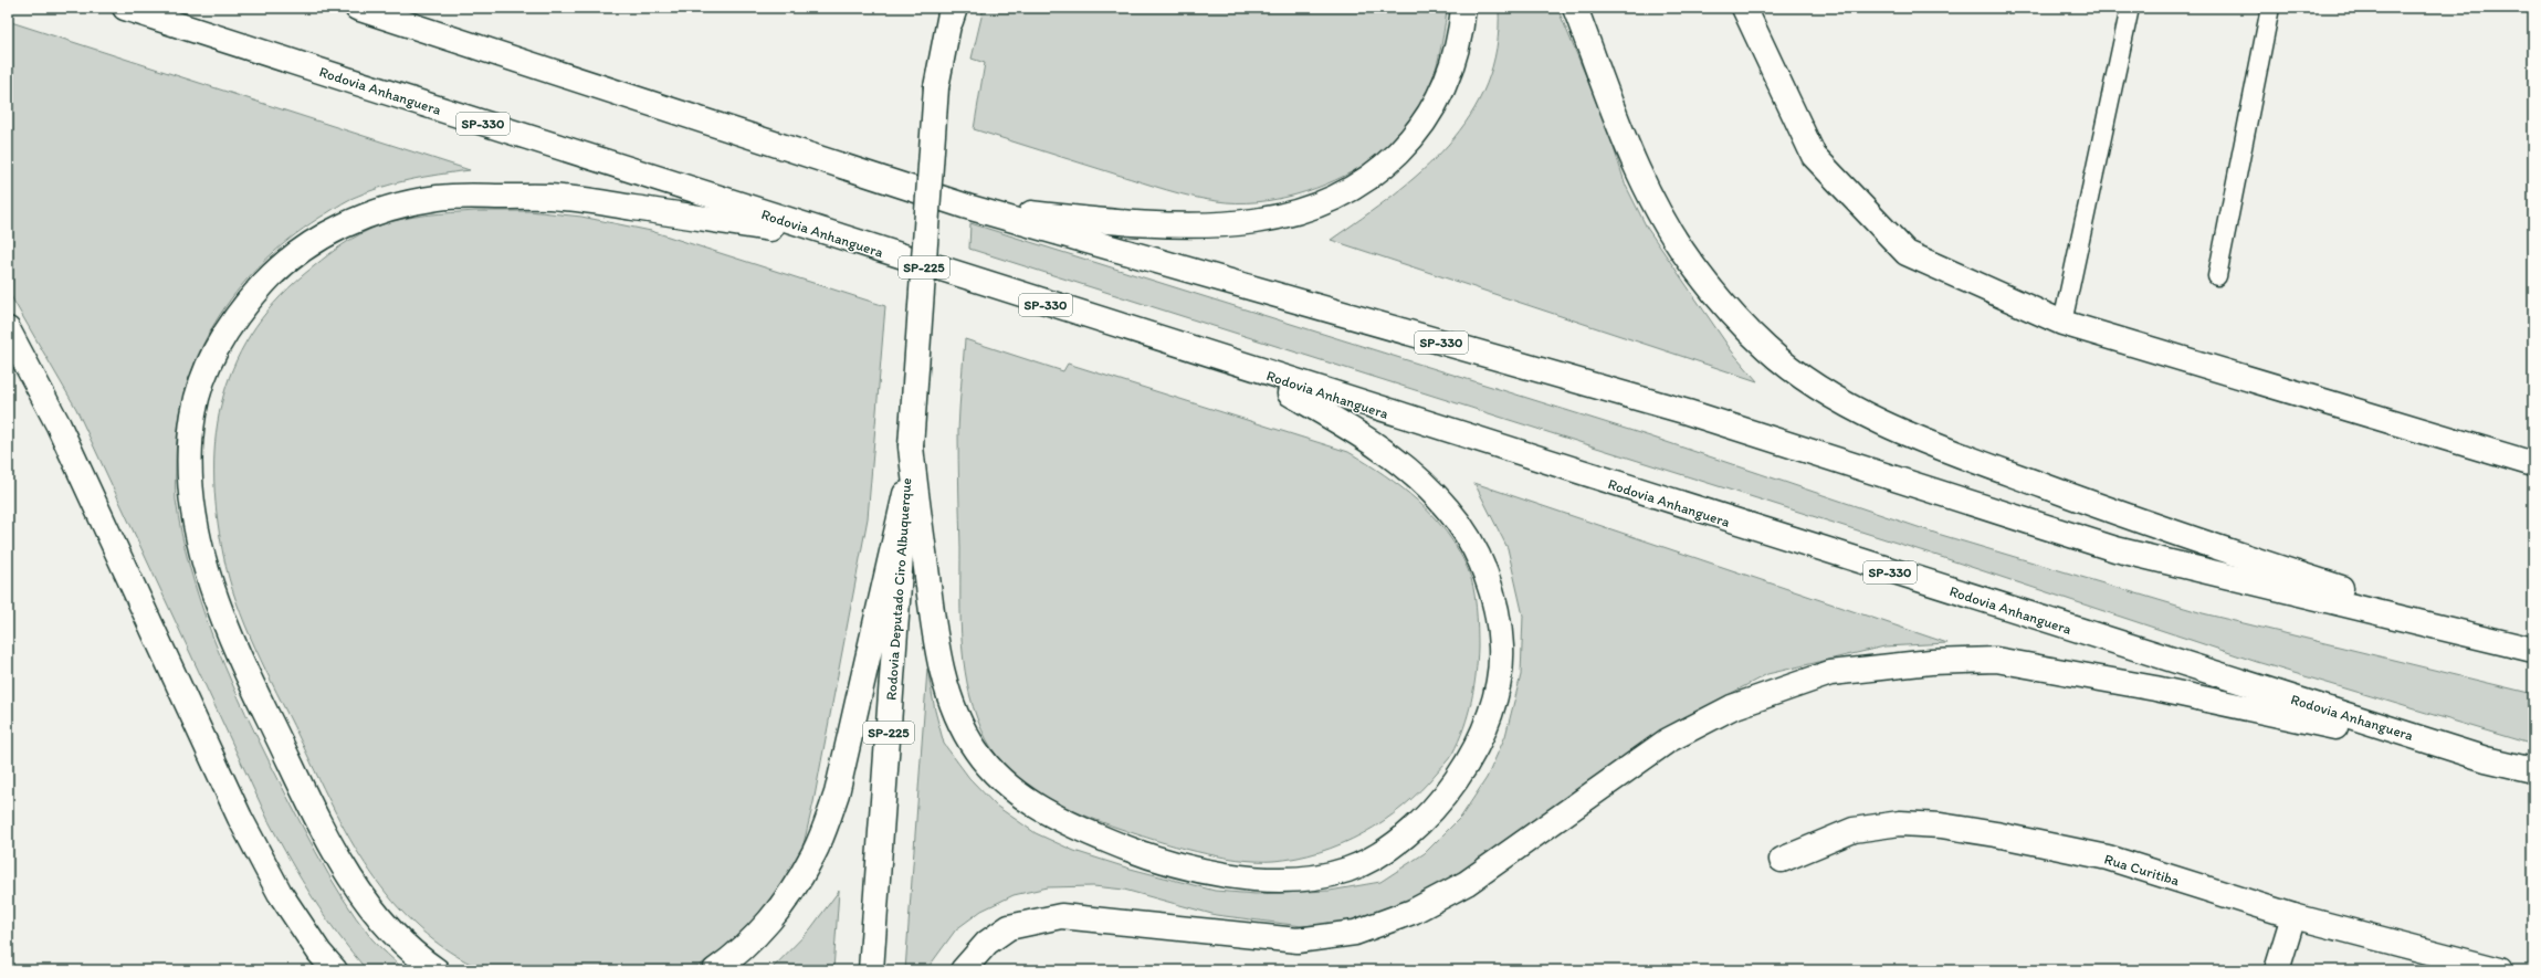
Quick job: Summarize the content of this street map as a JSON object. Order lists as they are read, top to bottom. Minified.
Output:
{"streets":{"main road":["Rodovia Anhanguera","SP-330","SP-225","Rodovia Deputado Ciro Albuquerque","Rua Curitiba"]},"crossings":[["SP-225","Rodovia Deputado Ciro Albuquerque"]]}
